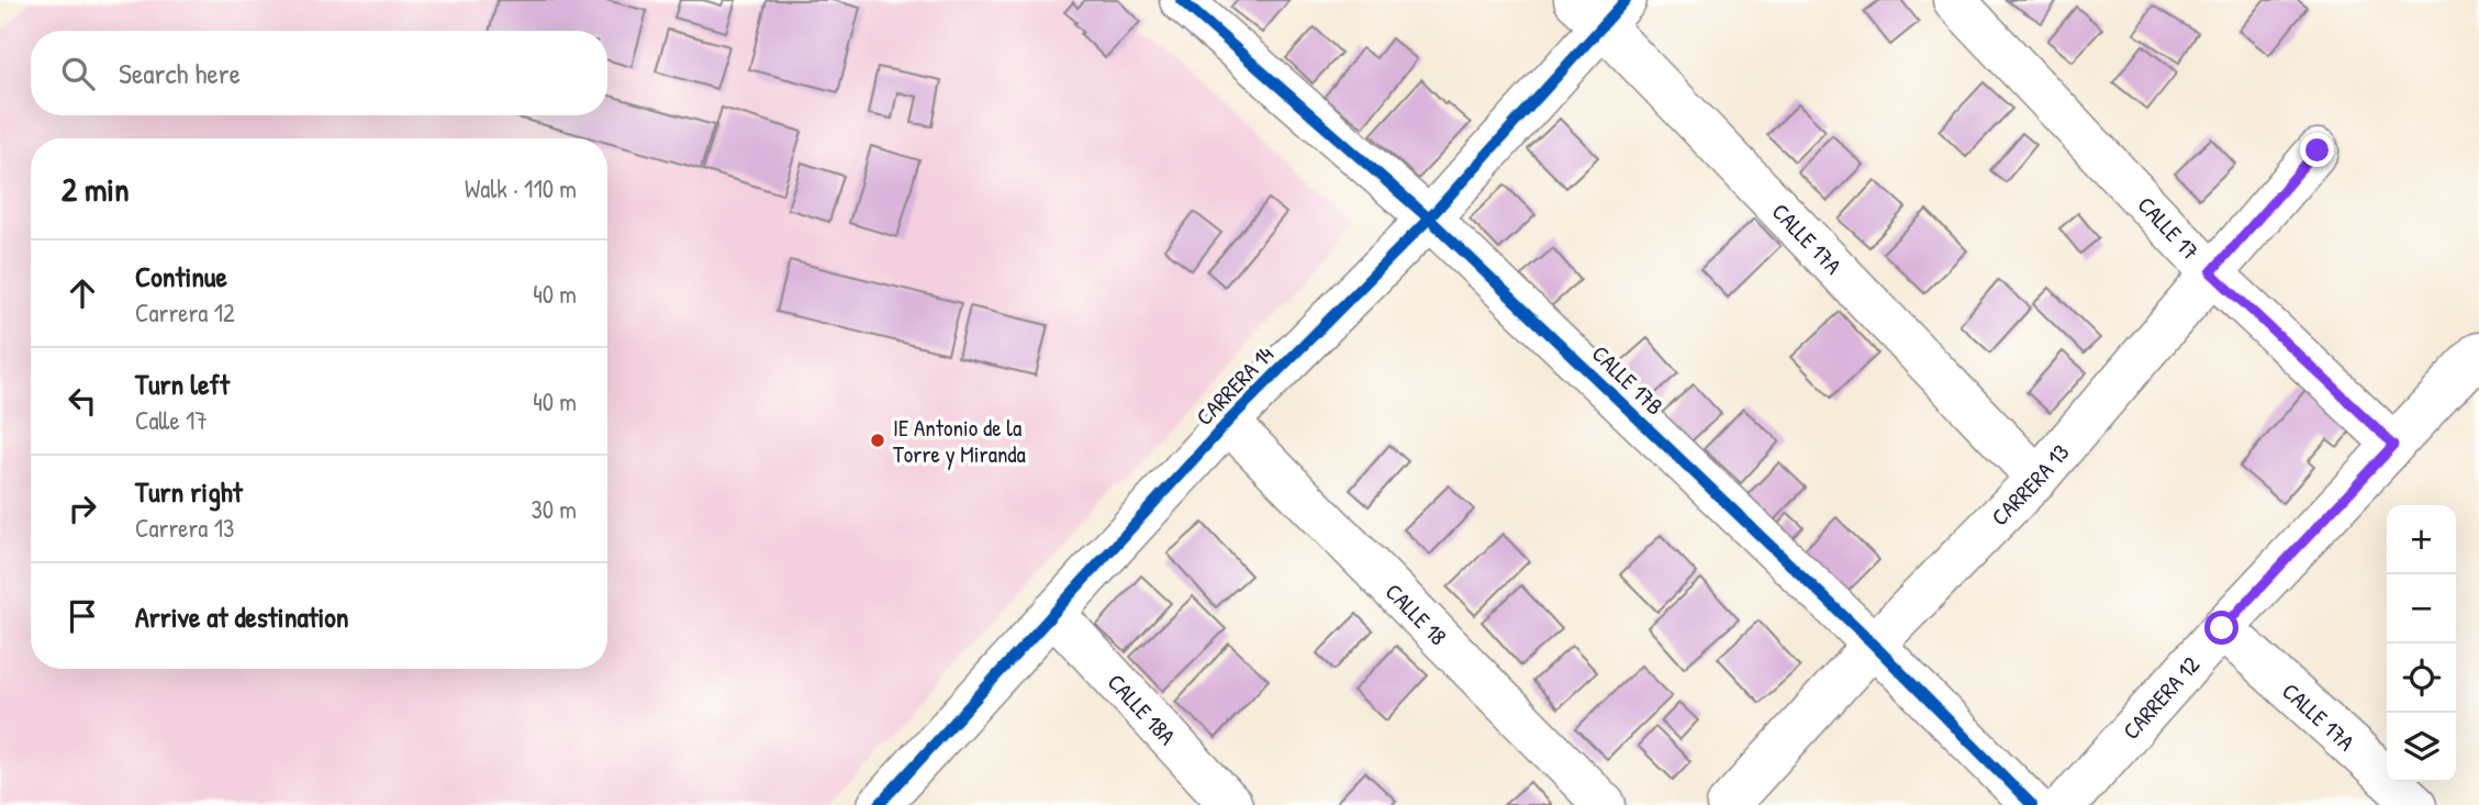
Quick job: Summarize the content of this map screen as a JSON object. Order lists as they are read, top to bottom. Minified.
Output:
{"streets":{"street":["CALLE 17","CALLE 17A","CALLE 17B","CARRERA 14","CARRERA 13","CALLE 18","CARRERA 12","CALLE 18A"]},"crossings":[["CALLE 17","CARRERA 13"],["CALLE 17","CARRERA 12"],["CALLE 17A","CARRERA 14"],["CALLE 17A","CARRERA 13"],["CALLE 17A","CARRERA 12"],["CALLE 17B","CARRERA 14"],["CALLE 17B","CARRERA 13"],["CARRERA 14","CALLE 18"],["CARRERA 14","CALLE 18A"]],"places":["IE Antonio de la Torre y Miranda"],"page":{"search":"Search here","heading":["2 min","Walk · 110 m"],"list":[["Continue","Carrera 12","40 m"],["Turn left","Calle 17","40 m"],["Turn right","Carrera 13","30 m"],"Arrive at destination"],"map_buttons":["+","−"]}}
